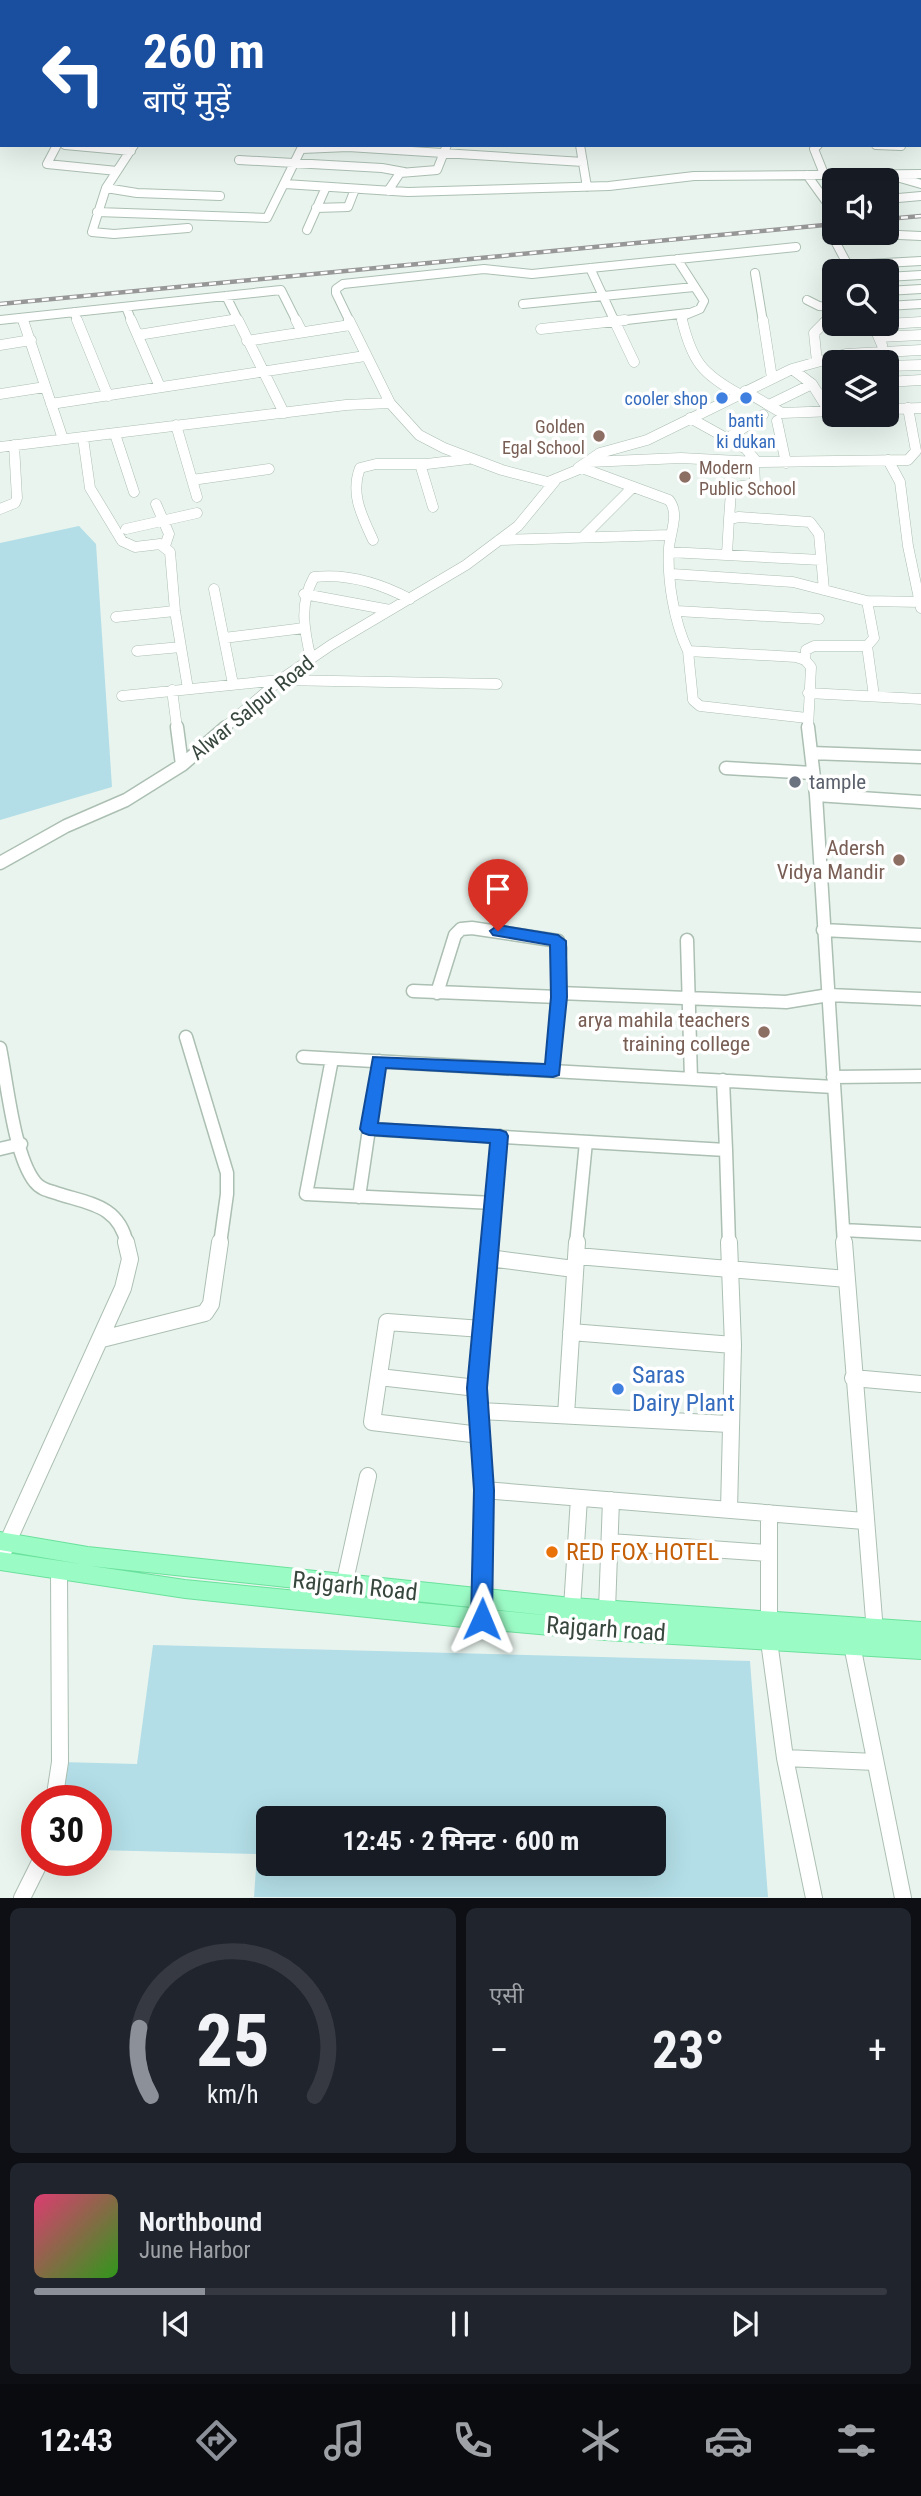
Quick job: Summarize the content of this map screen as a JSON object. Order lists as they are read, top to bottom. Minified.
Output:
{"streets":{"main road":["Rajgarh Road","Rajgarh road"],"street":["Alwar Salpur Road"]},"crossings":[["Rajgarh Road","Rajgarh road"]],"places":["cooler shop","banti ki dukan","Golden Egal School","Modern Public School","tample","Adersh Vidya Mandir","arya mahila teachers training college","Saras Dairy Plant","RED FOX HOTEL"],"page":{"turn":["260 m","बाएँ मुड़ें"],"limit":"30","trip":"12:45 · 2 मिनट · 600 m","tile":"एसी","heat":["−","23°","+"],"song":["Northbound","June Harbor"],"tabs":"12:43","gauge":["25","km/h"]}}
